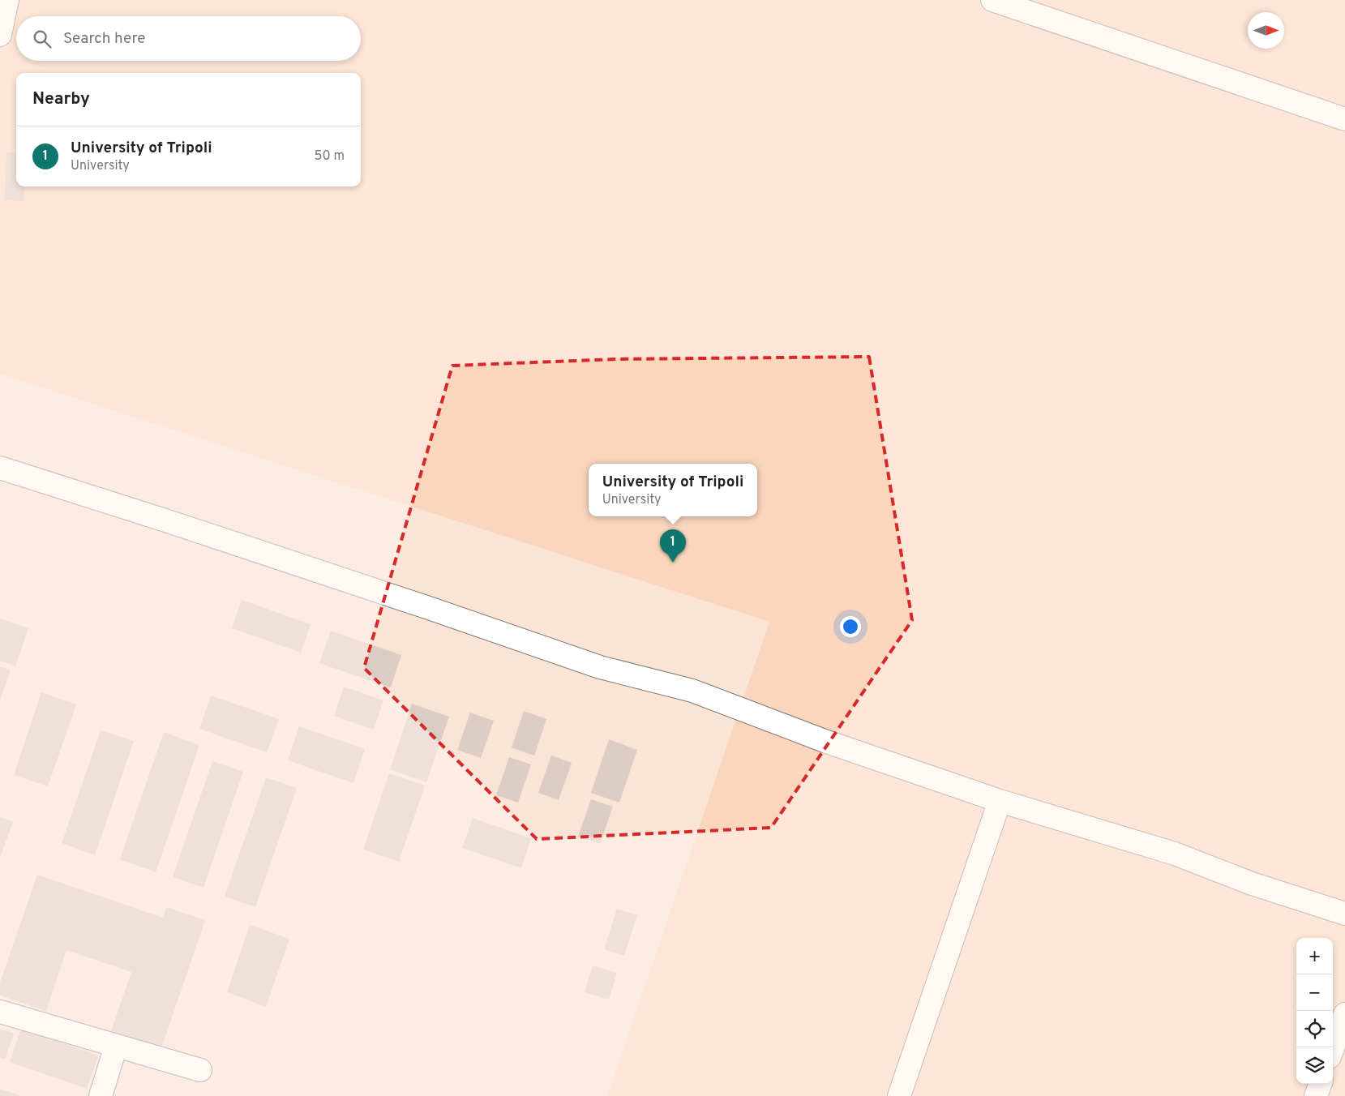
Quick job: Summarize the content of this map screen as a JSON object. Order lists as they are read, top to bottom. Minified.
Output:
{"north":"right","page":{"search":"Search here","heading":"Nearby","list":[{"mark":"1","name":"University of Tripoli","note":"University","value":"50 m"}],"popup":["University of Tripoli","University"],"pins":"1","map_buttons":["+","−"]}}
